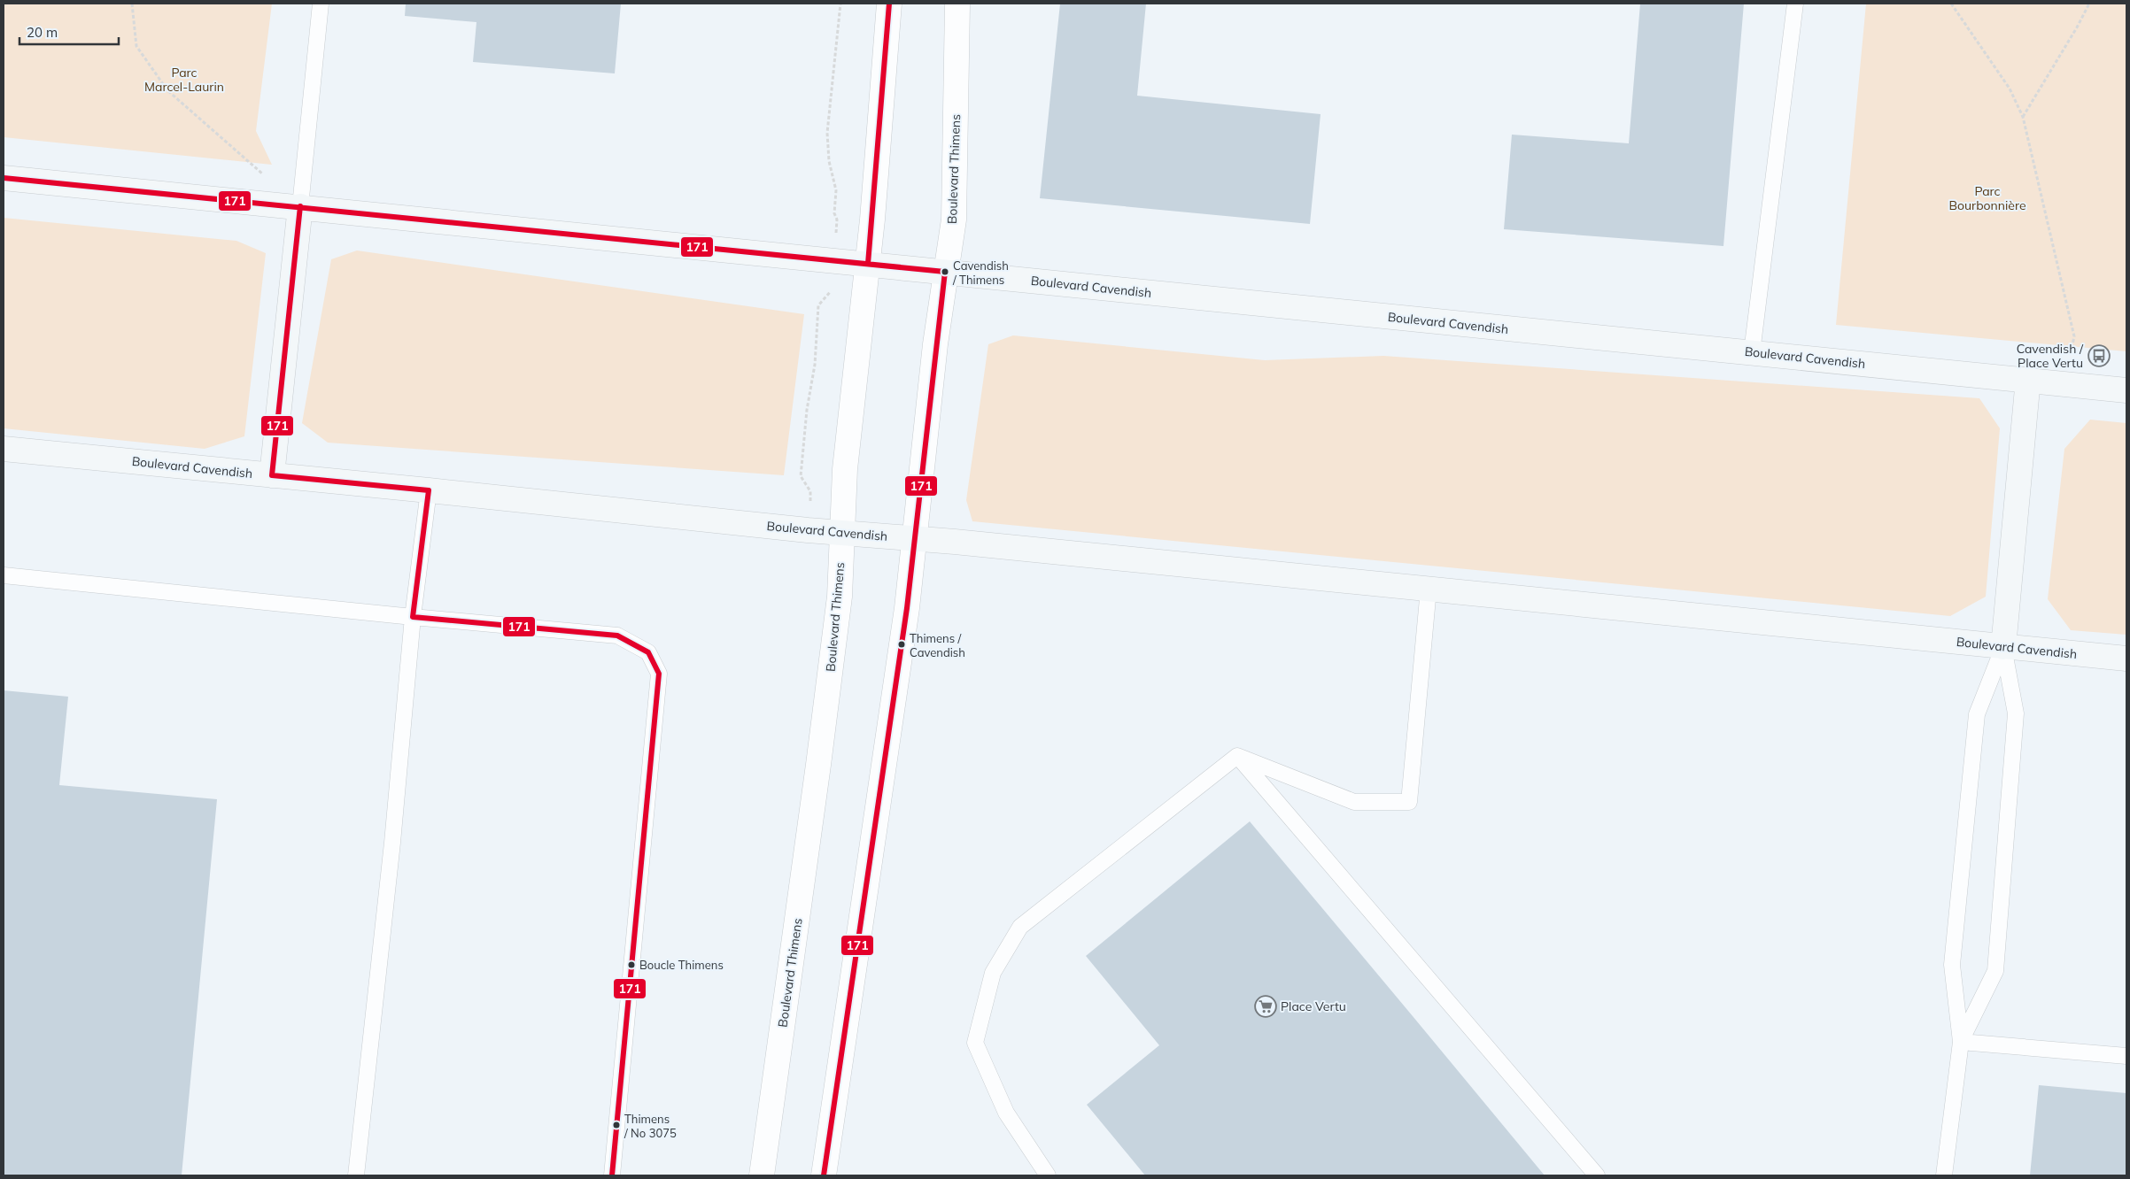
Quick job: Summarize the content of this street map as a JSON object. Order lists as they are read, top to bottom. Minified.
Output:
{"streets":{"main road":["Boulevard Cavendish"],"street":["Boulevard Thimens"]},"crossings":[["Boulevard Thimens","Boulevard Cavendish"]],"parks":["Parc Marcel-Laurin","Parc Bourbonnière"],"places":{"other":["Cavendish / Thimens","Thimens / Cavendish","Boucle Thimens","Thimens / No 3075"],"bus stop":["Cavendish / Place Vertu"],"supermarket":["Place Vertu"]},"lines":["transit line 171"],"scale_bar":"20 m"}
